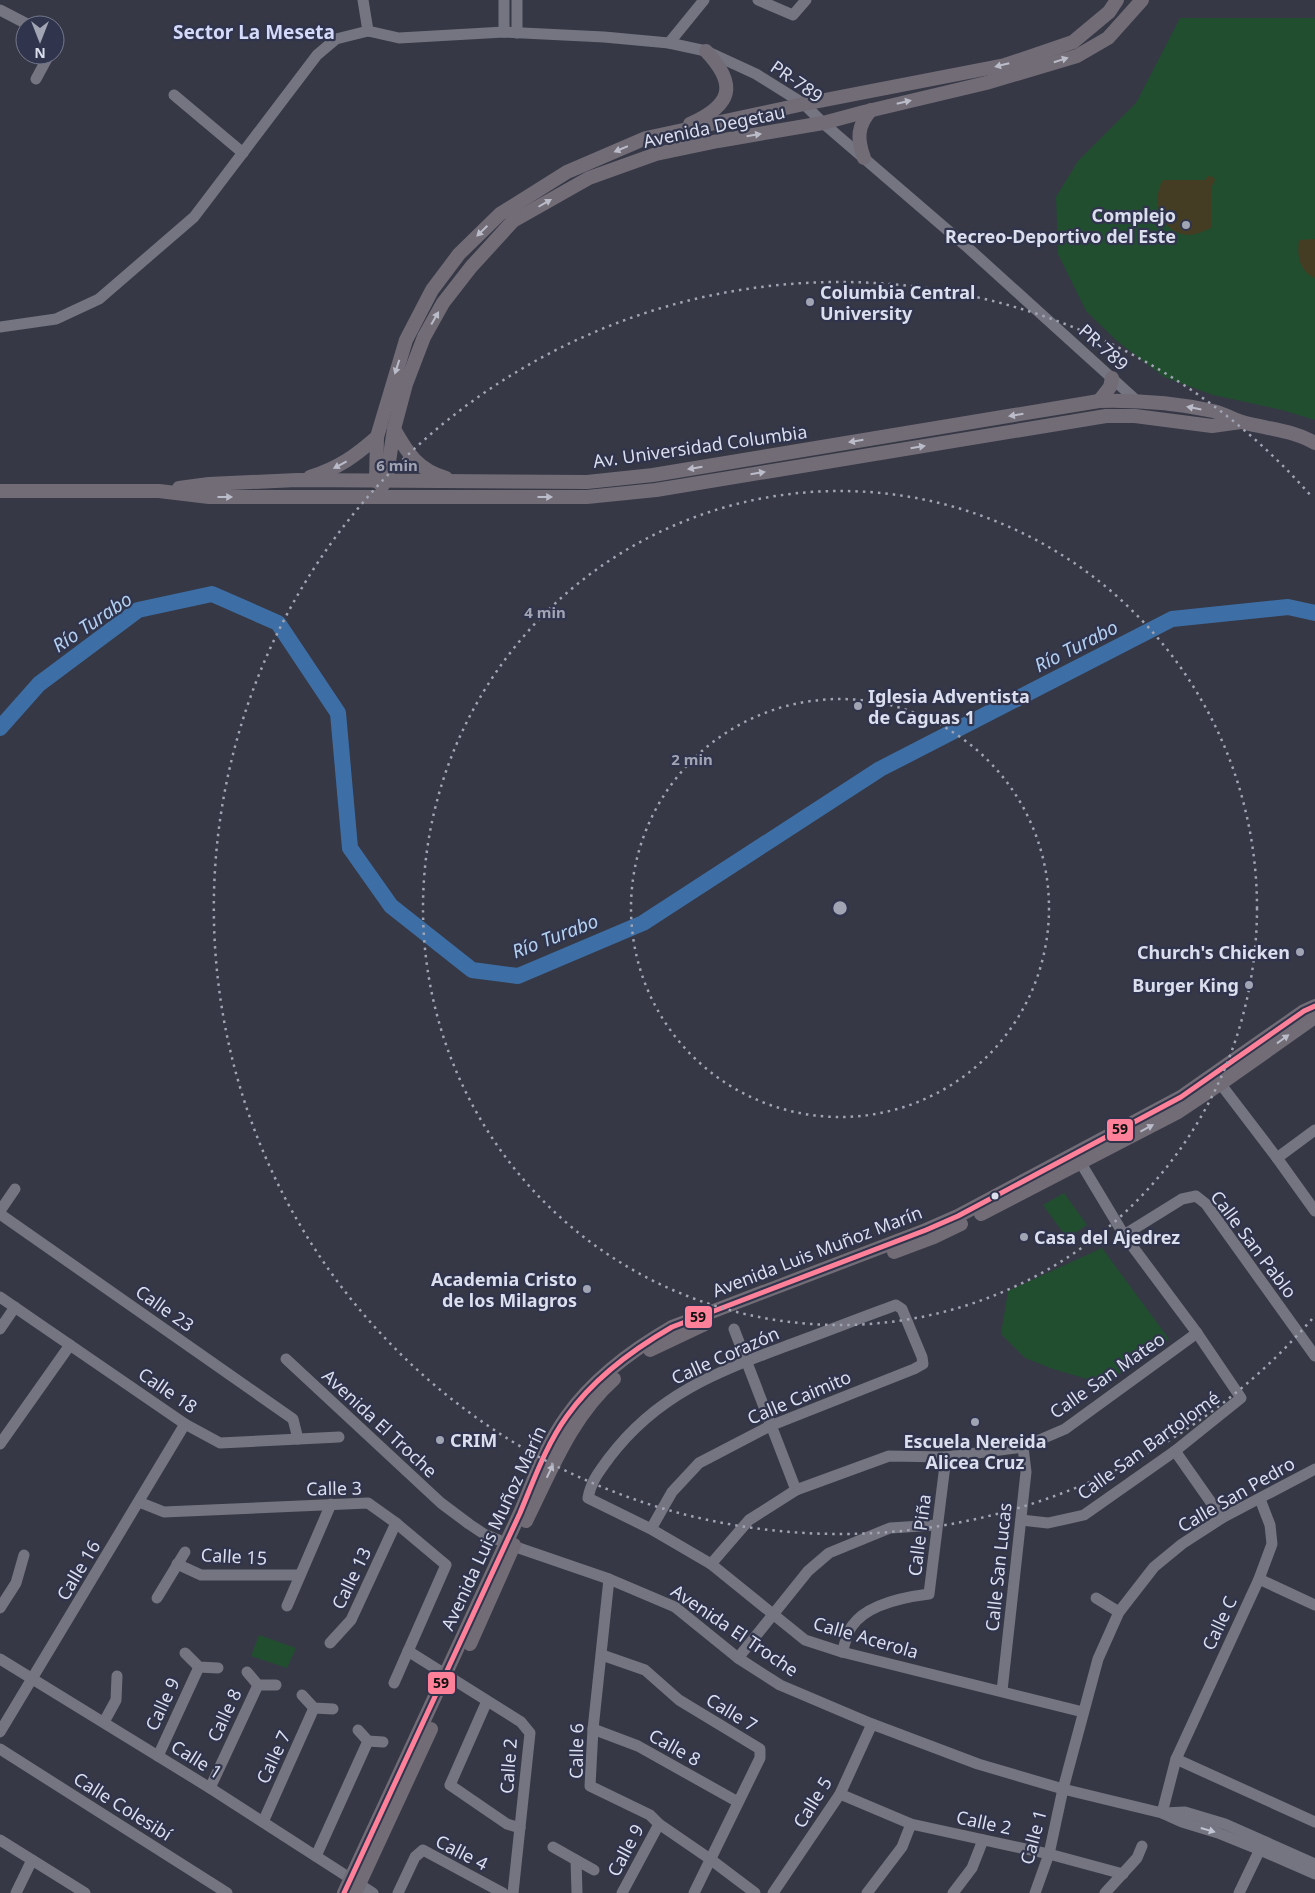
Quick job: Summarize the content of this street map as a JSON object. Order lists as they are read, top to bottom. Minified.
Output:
{"streets":{"main road":["Avenida Degetau","Av. Universidad Columbia","Avenida Luis Muñoz Marín"],"street":["PR-789","Calle San Pablo","Calle 23","Calle Corazón","Calle San Mateo","Calle 18","Calle Caimito","Avenida El Troche","Calle San Bartolomé","Calle 3","Calle San Pedro","Calle Piña","Calle 15","Calle San Lucas","Calle 16","Calle 13","Calle C","Calle Acerola","Calle 9","Calle 7","Calle 8","Calle 6","Calle 1","Calle 2","Calle 5","Calle Colesibí","Calle 4"]},"crossings":[["PR-789","Avenida Degetau"],["PR-789","Av. Universidad Columbia"],["Avenida Degetau","Av. Universidad Columbia"],["Calle San Pablo","Calle San Bartolomé"],["Avenida Luis Muñoz Marín","Avenida El Troche"],["Avenida Luis Muñoz Marín","Calle San Bartolomé"],["Avenida Luis Muñoz Marín","Calle 1"],["Avenida Luis Muñoz Marín","Calle 2"],["Calle 23","Calle 18"],["Calle Corazón","Calle Caimito"],["Calle Corazón","Calle Acerola"],["Calle San Mateo","Calle San Bartolomé"],["Calle San Mateo","Calle Piña"],["Calle San Mateo","Calle San Lucas"],["Calle San Mateo","Calle Acerola"],["Calle 18","Calle 16"],["Calle Caimito","Calle Acerola"],["Avenida El Troche","Calle San Pedro"],["Avenida El Troche","Calle C"],["Avenida El Troche","Calle 6"],["Avenida El Troche","Calle 1"],["Avenida El Troche","Calle 5"],["Calle San Bartolomé","Calle San Lucas"],["Calle 3","Calle 16"],["Calle 3","Calle 13"],["Calle 3","Calle 2"],["Calle San Pedro","Calle C"],["Calle San Pedro","Calle Acerola"],["Calle San Pedro","Calle 1"],["Calle Piña","Calle Acerola"],["Calle San Lucas","Calle Acerola"],["Calle 16","Calle 1"],["Calle 9","Calle 6"],["Calle 9","Calle 1"],["Calle 7","Calle 8"],["Calle 7","Calle 6"],["Calle 7","Calle 1"],["Calle 8","Calle 6"],["Calle 8","Calle 1"],["Calle 1","Calle 2"],["Calle 2","Calle 5"]],"districts":["Sector La Meseta"],"water":["Río Turabo"],"places":["Complejo Recreo-Deportivo del Este","Columbia Central University","Iglesia Adventista de Caguas 1","Church's Chicken","Burger King","Casa del Ajedrez","Academia Cristo de los Milagros","Escuela Nereida Alicea Cruz","CRIM"],"lines":["transit line 59"],"north":"bottom","rings":["6 min","4 min","2 min"]}
